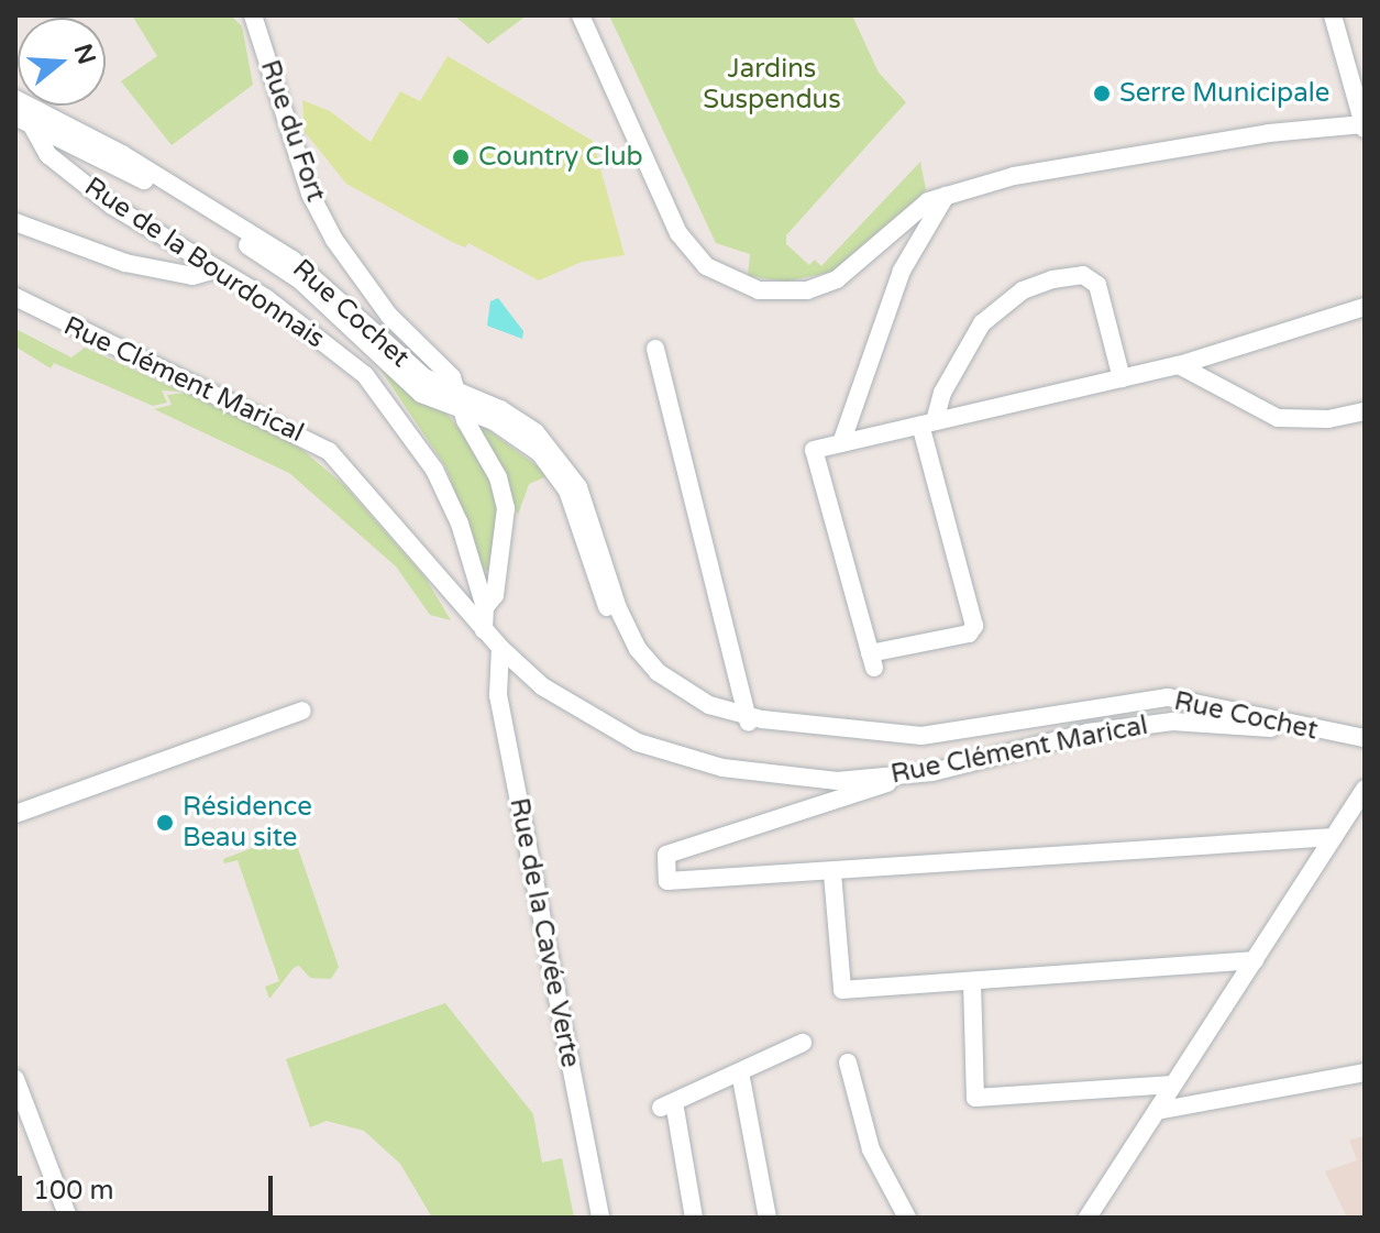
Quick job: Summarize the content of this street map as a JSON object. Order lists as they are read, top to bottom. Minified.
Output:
{"streets":{"street":["Rue du Fort","Rue de la Bourdonnais","Rue Cochet","Rue Clément Marical","Rue de la Cavée Verte"]},"crossings":[["Rue du Fort","Rue de la Bourdonnais"],["Rue du Fort","Rue Cochet"],["Rue de la Bourdonnais","Rue Cochet"],["Rue de la Bourdonnais","Rue Clément Marical"],["Rue Cochet","Rue Clément Marical"],["Rue Clément Marical","Rue de la Cavée Verte"]],"parks":["Jardins Suspendus"],"places":["Serre Municipale","Country Club","Résidence Beau site"],"scale_bar":"100 m","north":"right"}
